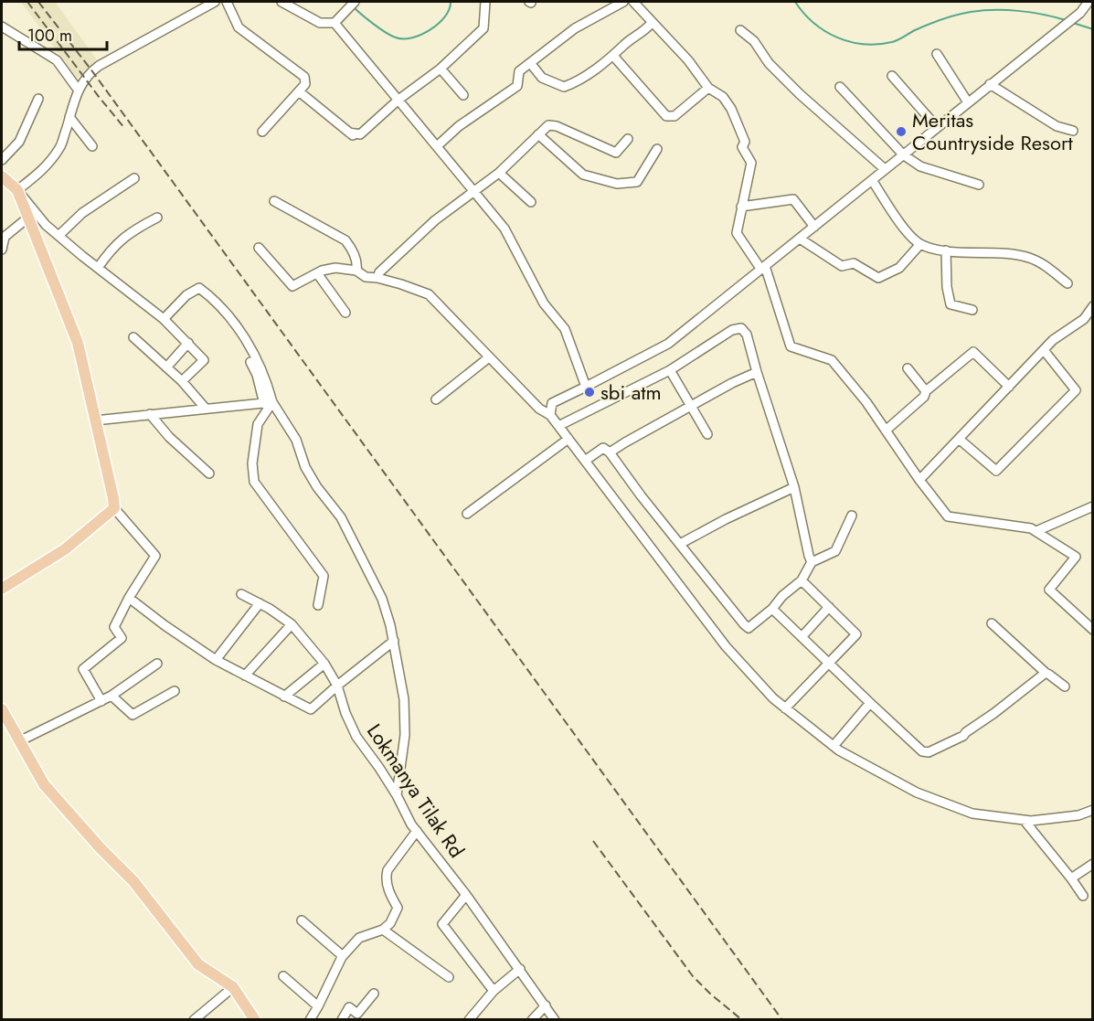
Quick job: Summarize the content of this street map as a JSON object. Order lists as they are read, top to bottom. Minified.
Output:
{"streets":{"street":["Lokmanya Tilak Rd"]},"places":["Meritas Countryside Resort","sbi atm"],"scale_bar":"100 m"}
